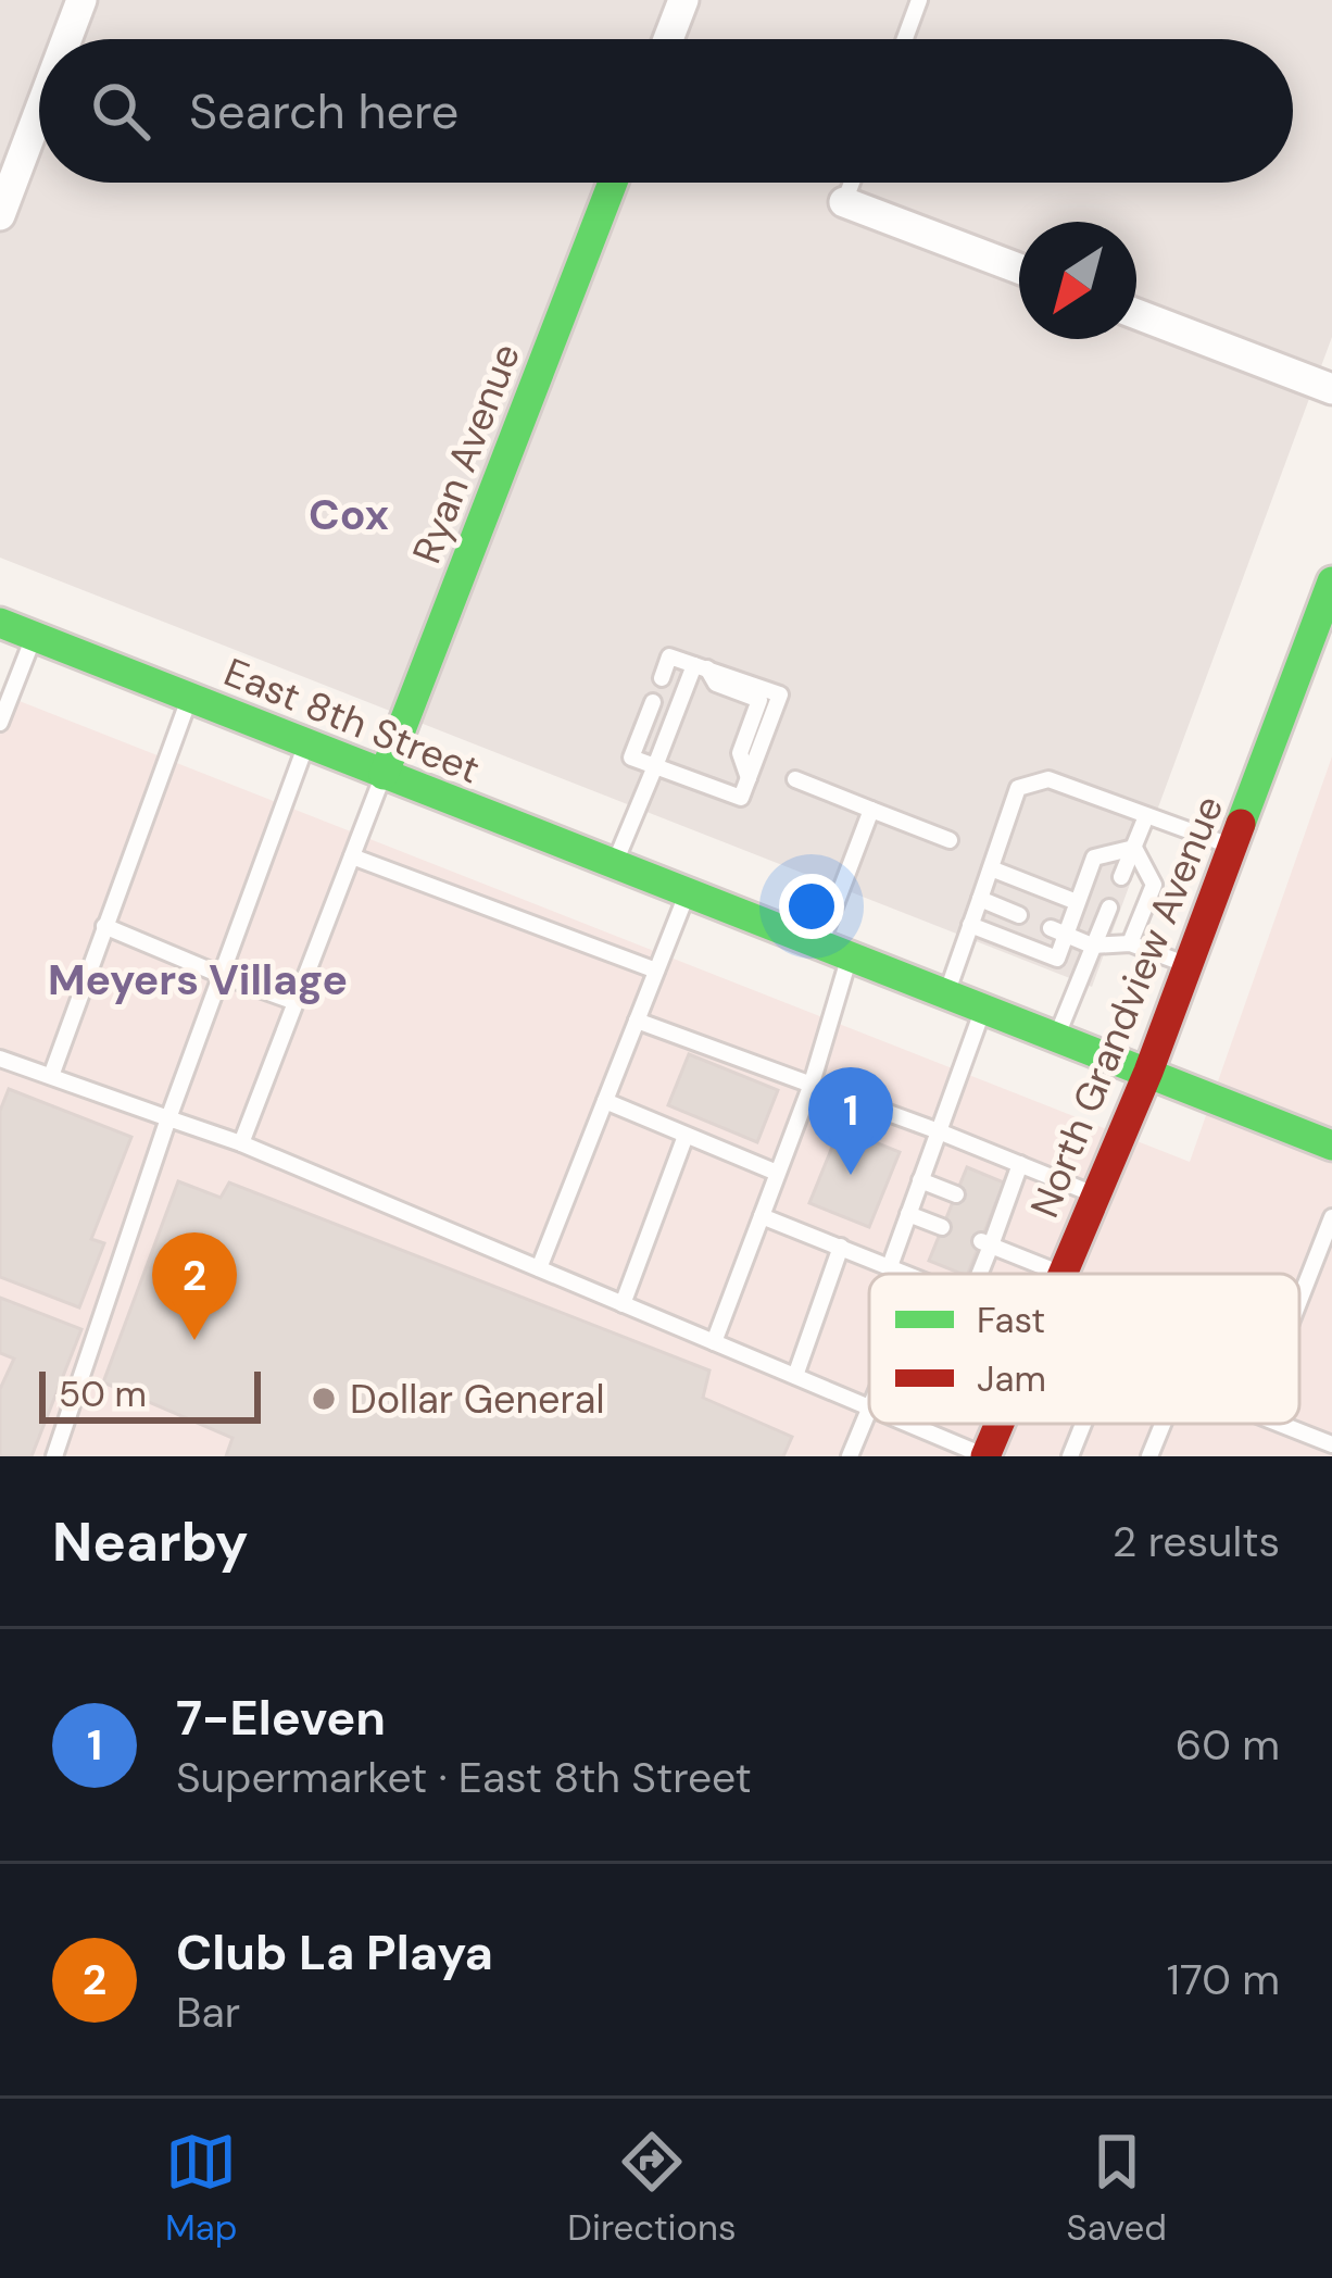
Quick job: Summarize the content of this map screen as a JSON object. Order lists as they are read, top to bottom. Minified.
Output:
{"streets":{"main road":["Ryan Avenue","East 8th Street","North Grandview Avenue"]},"crossings":[["Ryan Avenue","East 8th Street"],["East 8th Street","North Grandview Avenue"]],"districts":["Cox","Meyers Village"],"places":["Dollar General"],"legend":["Fast","Jam"],"scale_bar":"50 m","north":"bottom left","page":{"search":"Search here","pins":["1","2"],"scale":"50 m","heading":["Nearby","2 results"],"list":[{"mark":"1","name":"7-Eleven","note":"Supermarket · East 8th Street","value":"60 m"},{"mark":"2","name":"Club La Playa","note":"Bar","value":"170 m"}],"nav":["Map","Directions","Saved"]}}
